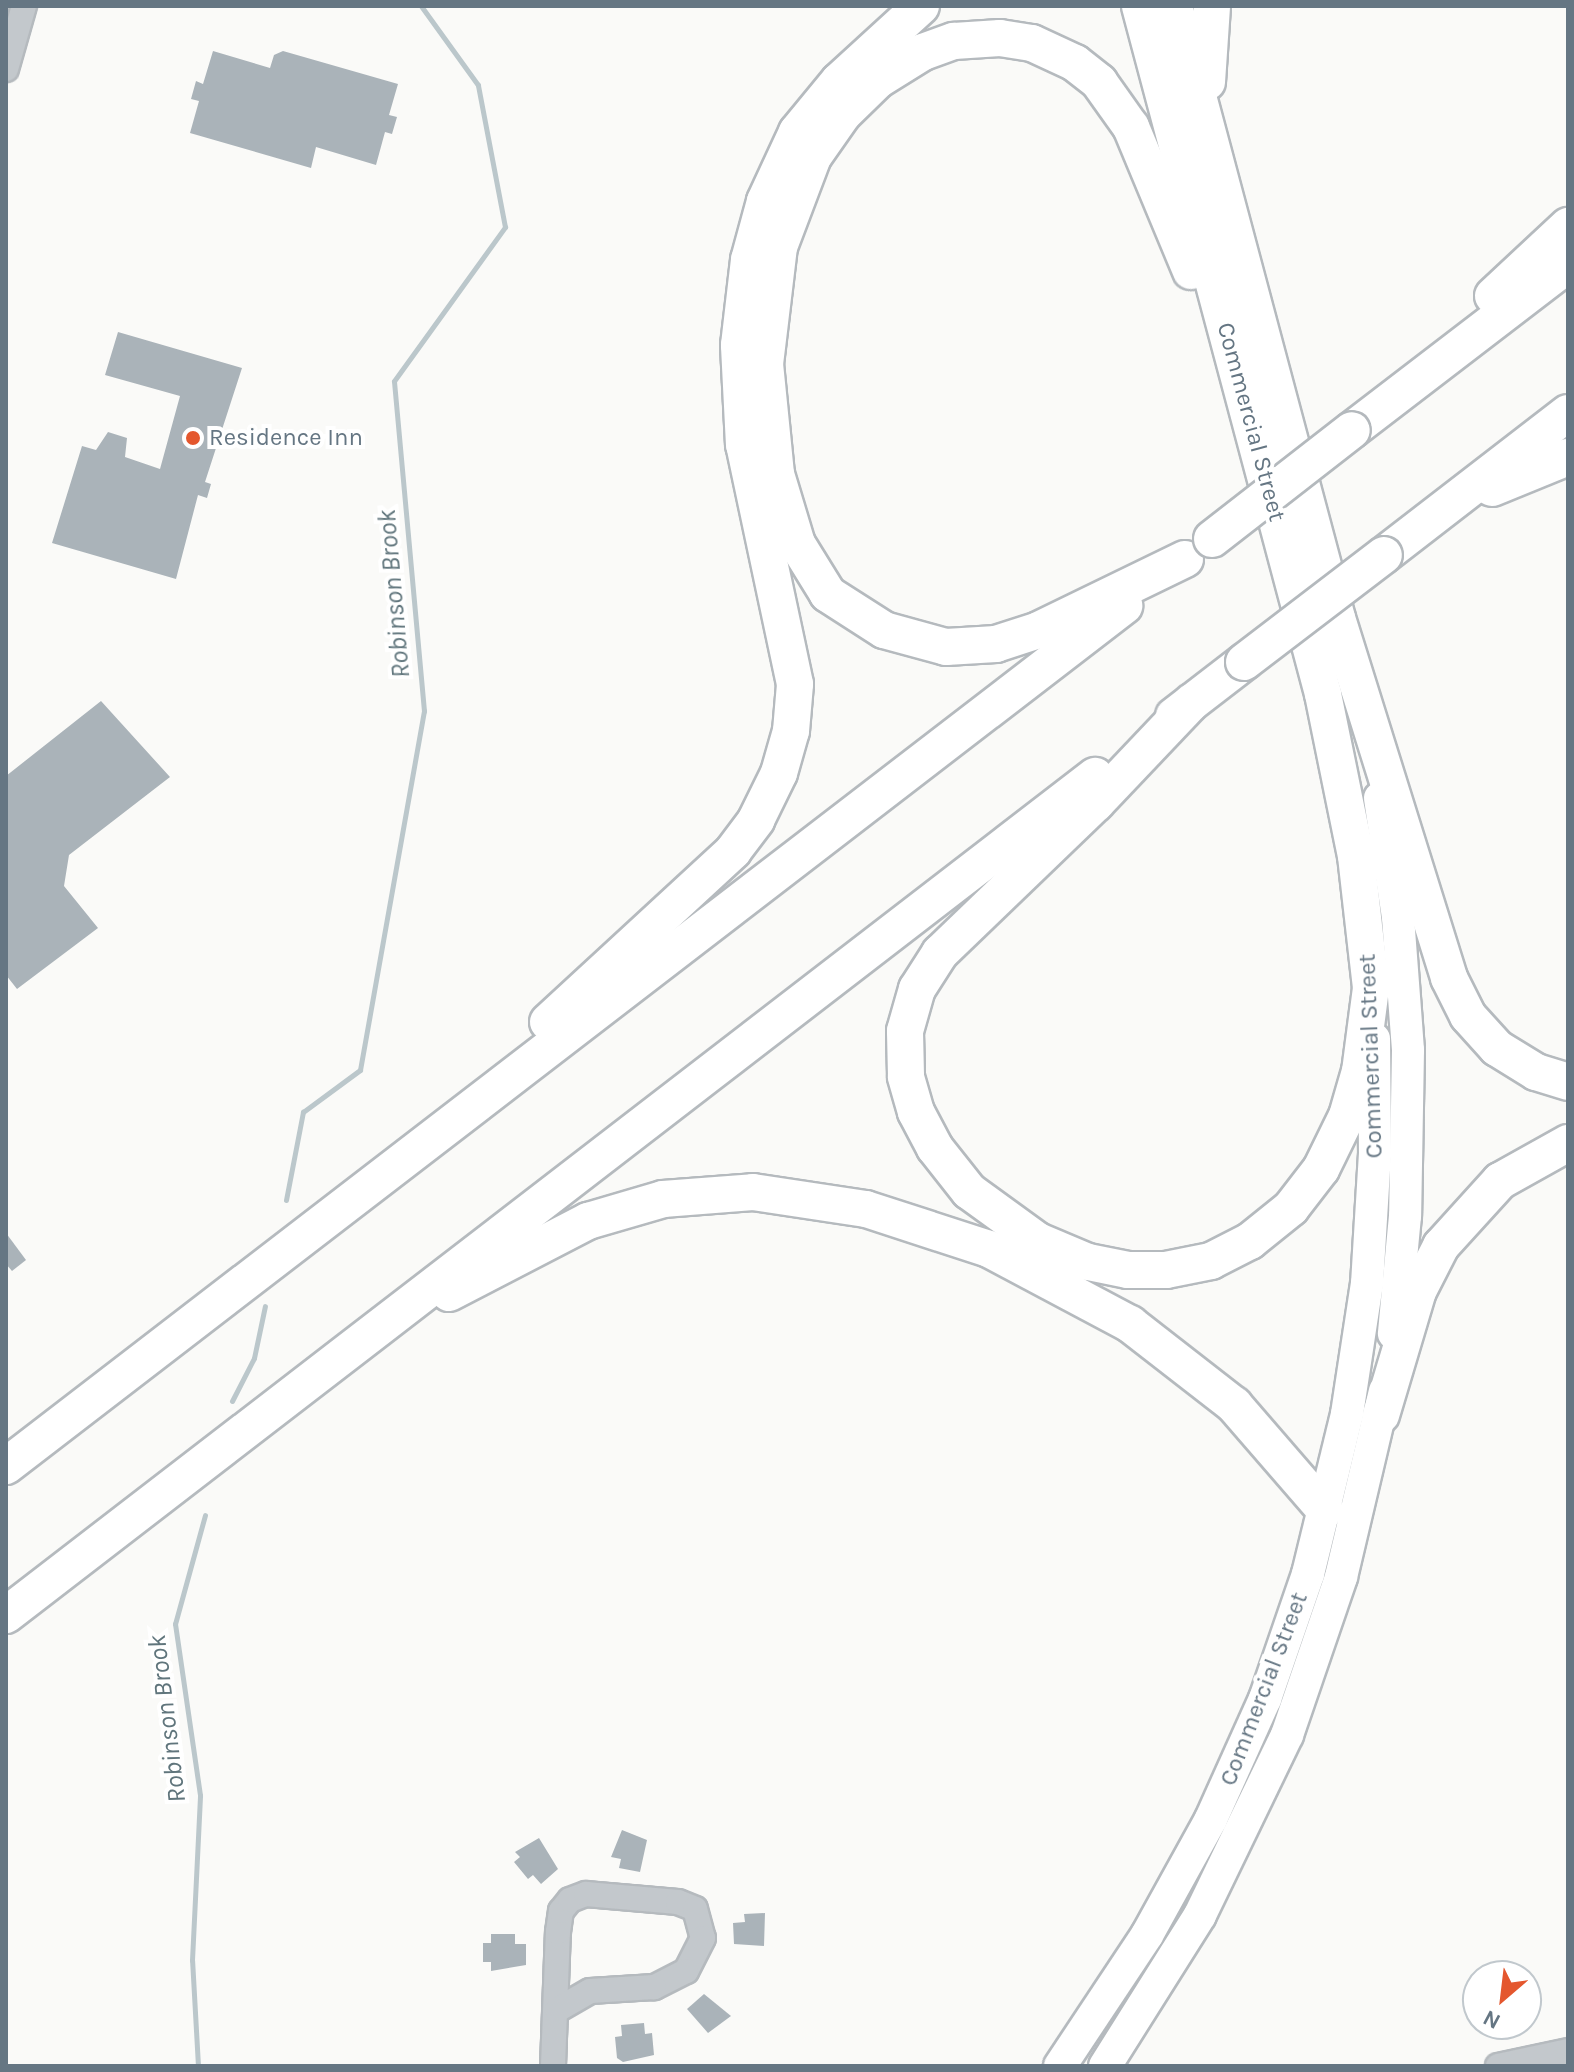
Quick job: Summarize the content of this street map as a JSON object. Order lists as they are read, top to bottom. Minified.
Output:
{"streets":{"highway":["Commercial Street"]},"water":["Robinson Brook"],"places":["Residence Inn"],"north":"bottom left"}
